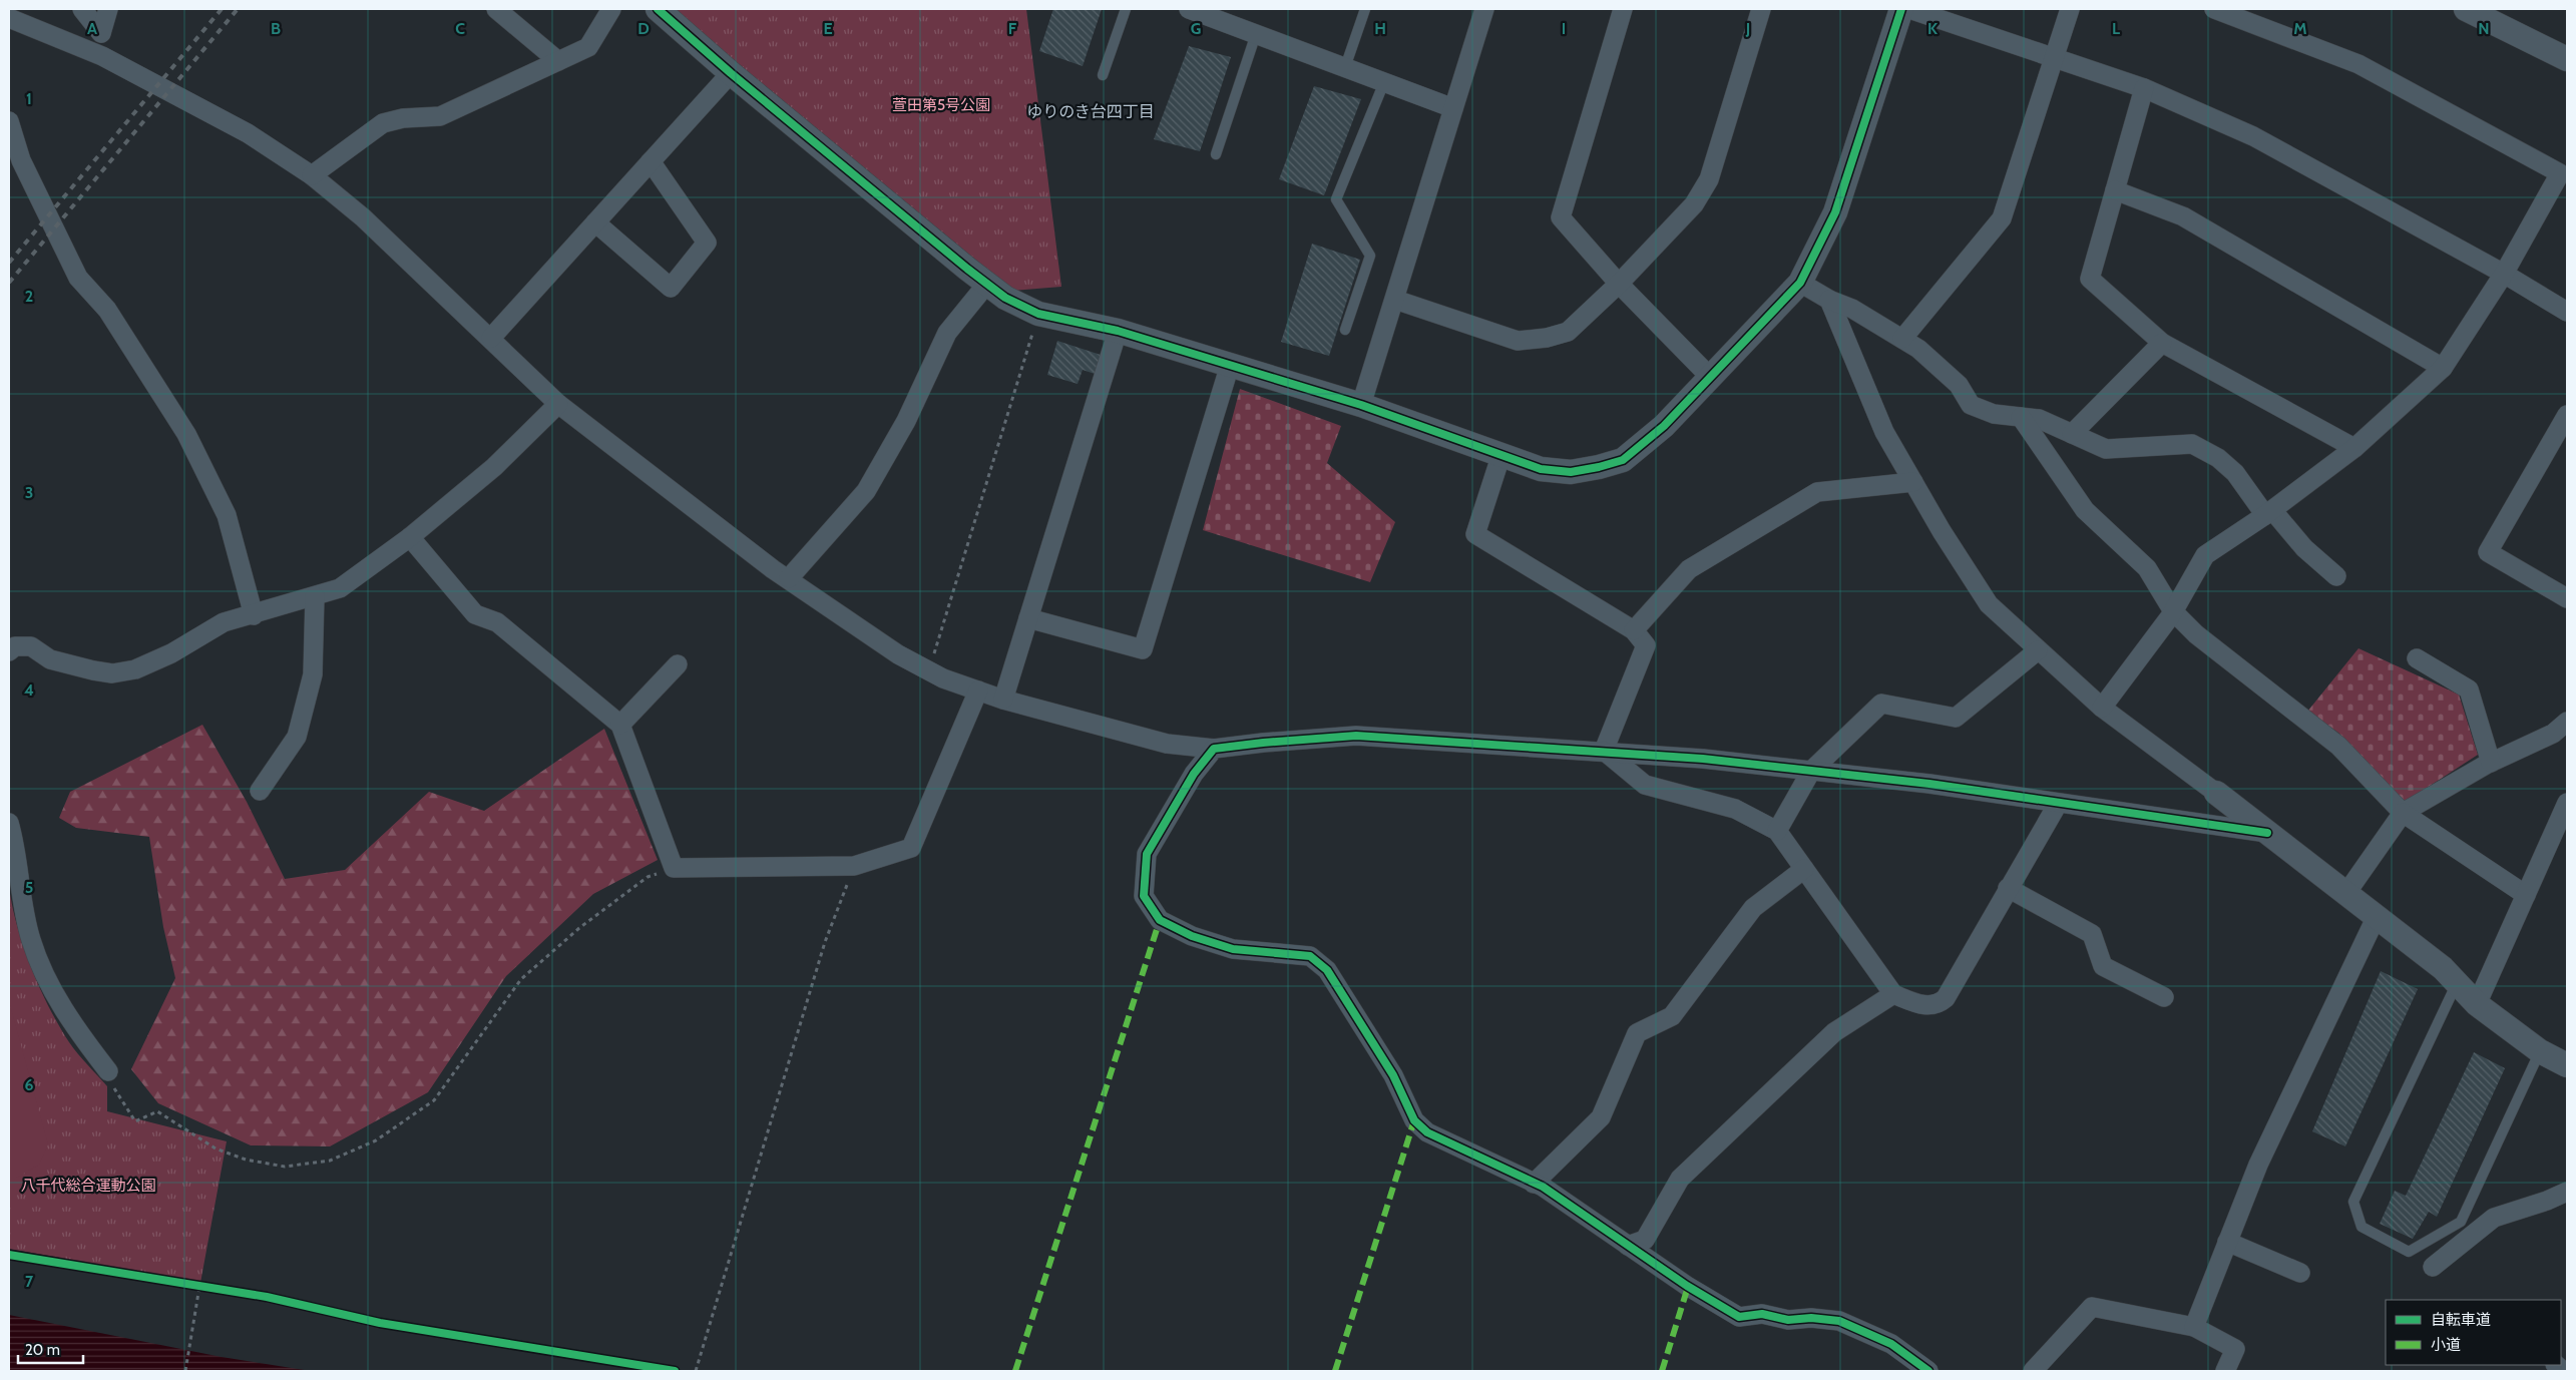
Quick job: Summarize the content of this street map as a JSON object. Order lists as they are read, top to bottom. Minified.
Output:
{"districts":["ゆりのき台四丁目"],"parks":["萱田第5号公園","八千代総合運動公園"],"legend":["自転車道","小道"],"scale_bar":"20 m","grid":{"columns":["A","B","C","D","E","F","G","H","I","J","K","L","M","N"],"rows":["1","2","3","4","5","6","7"]}}
